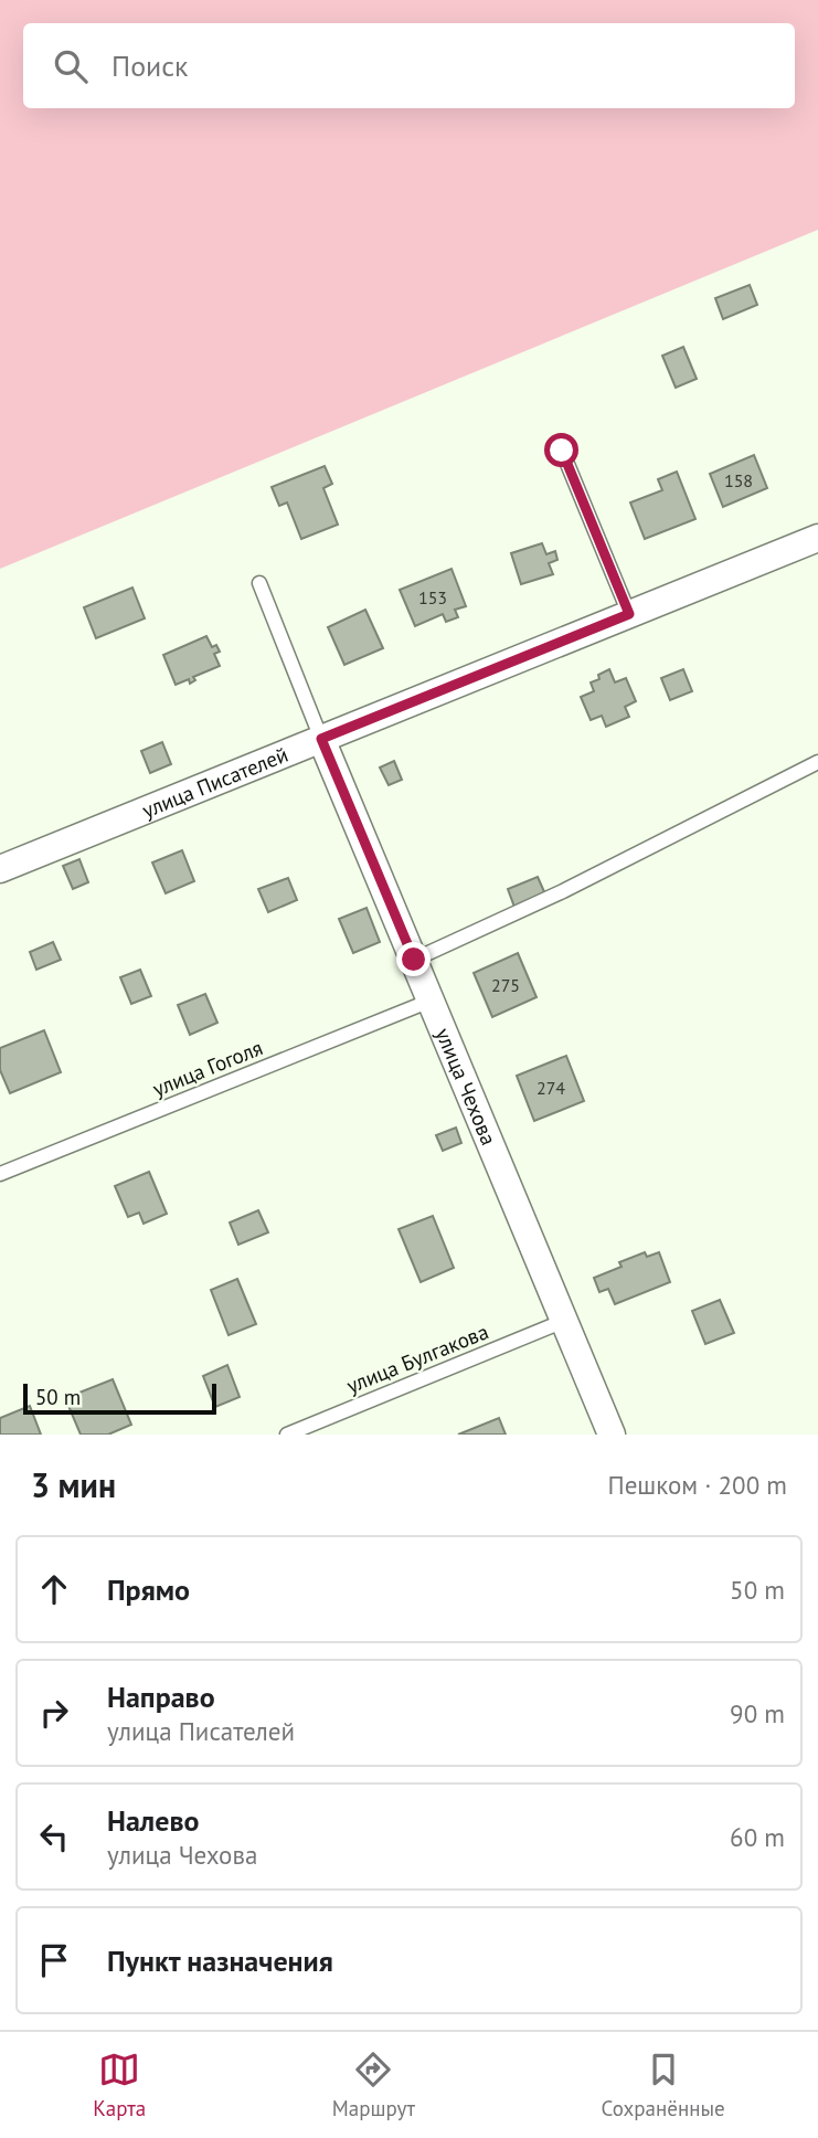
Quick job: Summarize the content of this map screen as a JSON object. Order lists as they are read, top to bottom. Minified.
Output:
{"streets":{"street":["улица Писателей","улица Чехова"],"lane":["улица Гоголя","улица Булгакова"]},"crossings":[["улица Писателей","улица Чехова"],["улица Гоголя","улица Чехова"],["улица Чехова","улица Булгакова"]],"house_numbers":["158","153","275","274"],"scale_bar":"50 m","page":{"search":"Поиск","scale":"50 m","heading":["3 мин","Пешком · 200 m"],"list":[["Прямо","50 m"],["Направо","улица Писателей","90 m"],["Налево","улица Чехова","60 m"],"Пункт назначения"],"nav":["Карта","Маршрут","Сохранённые"]}}
